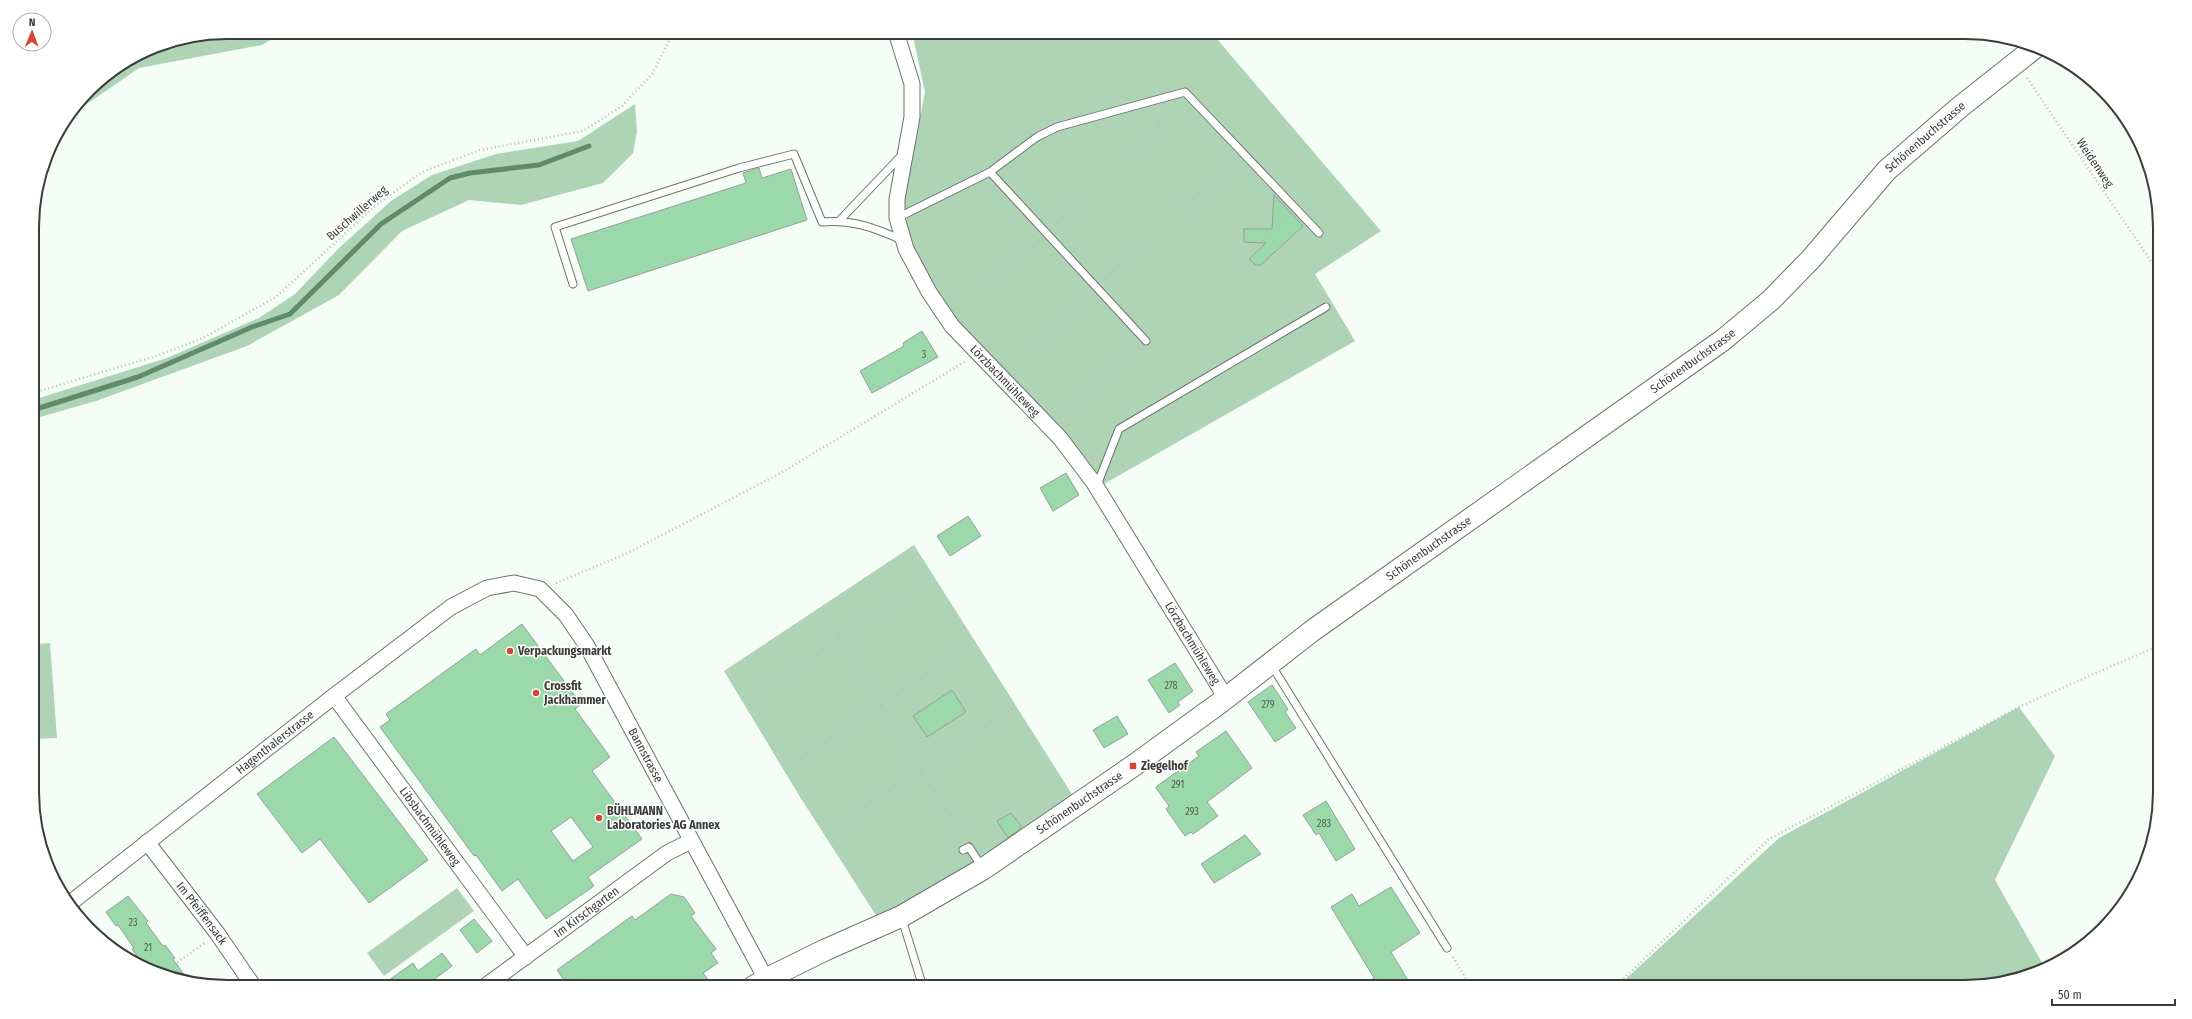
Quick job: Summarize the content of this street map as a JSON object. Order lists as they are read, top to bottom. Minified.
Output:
{"streets":{"street":["Schönenbuchstrasse","Lörzbachmühleweg","Hagenthalerstrasse","Bannstrasse","Libsbachmühleweg","Im Kirschgarten","Im Pfeiffensack"],"path":["Weidenweg","Buschwillerweg"]},"crossings":[["Schönenbuchstrasse","Weidenweg"],["Schönenbuchstrasse","Lörzbachmühleweg"],["Hagenthalerstrasse","Bannstrasse"],["Hagenthalerstrasse","Libsbachmühleweg"],["Hagenthalerstrasse","Im Pfeiffensack"],["Bannstrasse","Im Kirschgarten"],["Libsbachmühleweg","Im Kirschgarten"]],"places":{"other":["Verpackungsmarkt","Crossfit Jackhammer","BÜHLMANN Laboratories AG Annex"],"transit":["Ziegelhof"]},"house_numbers":["3","278","279","291","293","283","23","21"],"scale_bar":"50 m","north":"top"}
